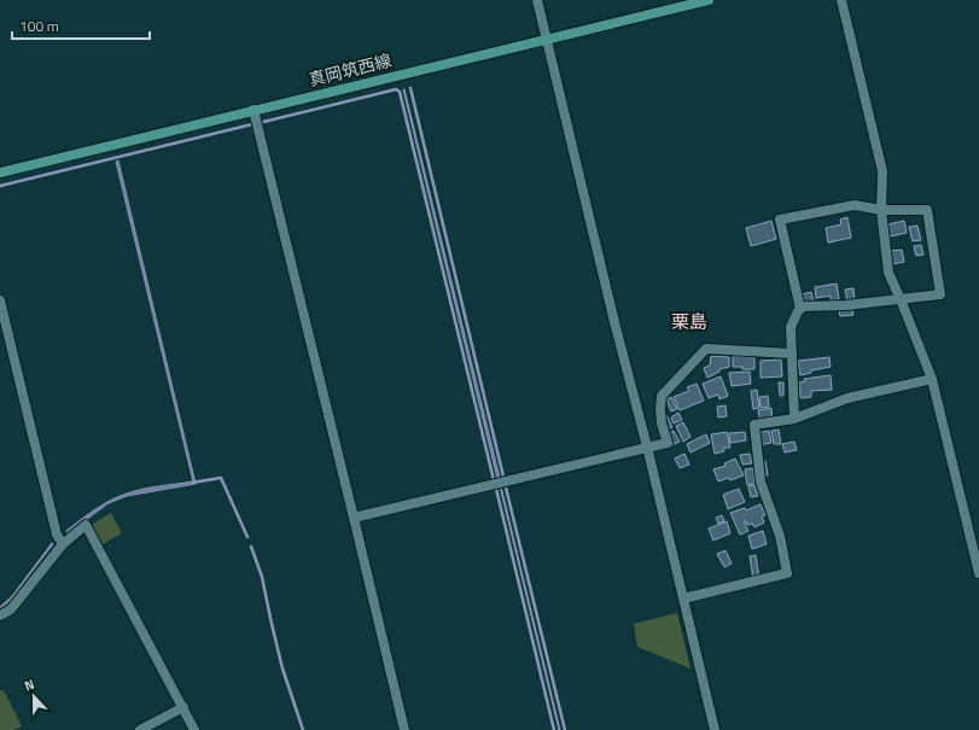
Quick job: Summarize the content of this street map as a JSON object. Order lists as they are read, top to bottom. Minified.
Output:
{"streets":{"main road":["真岡筑西線"]},"districts":["栗島"],"scale_bar":"100 m","north":"top"}
